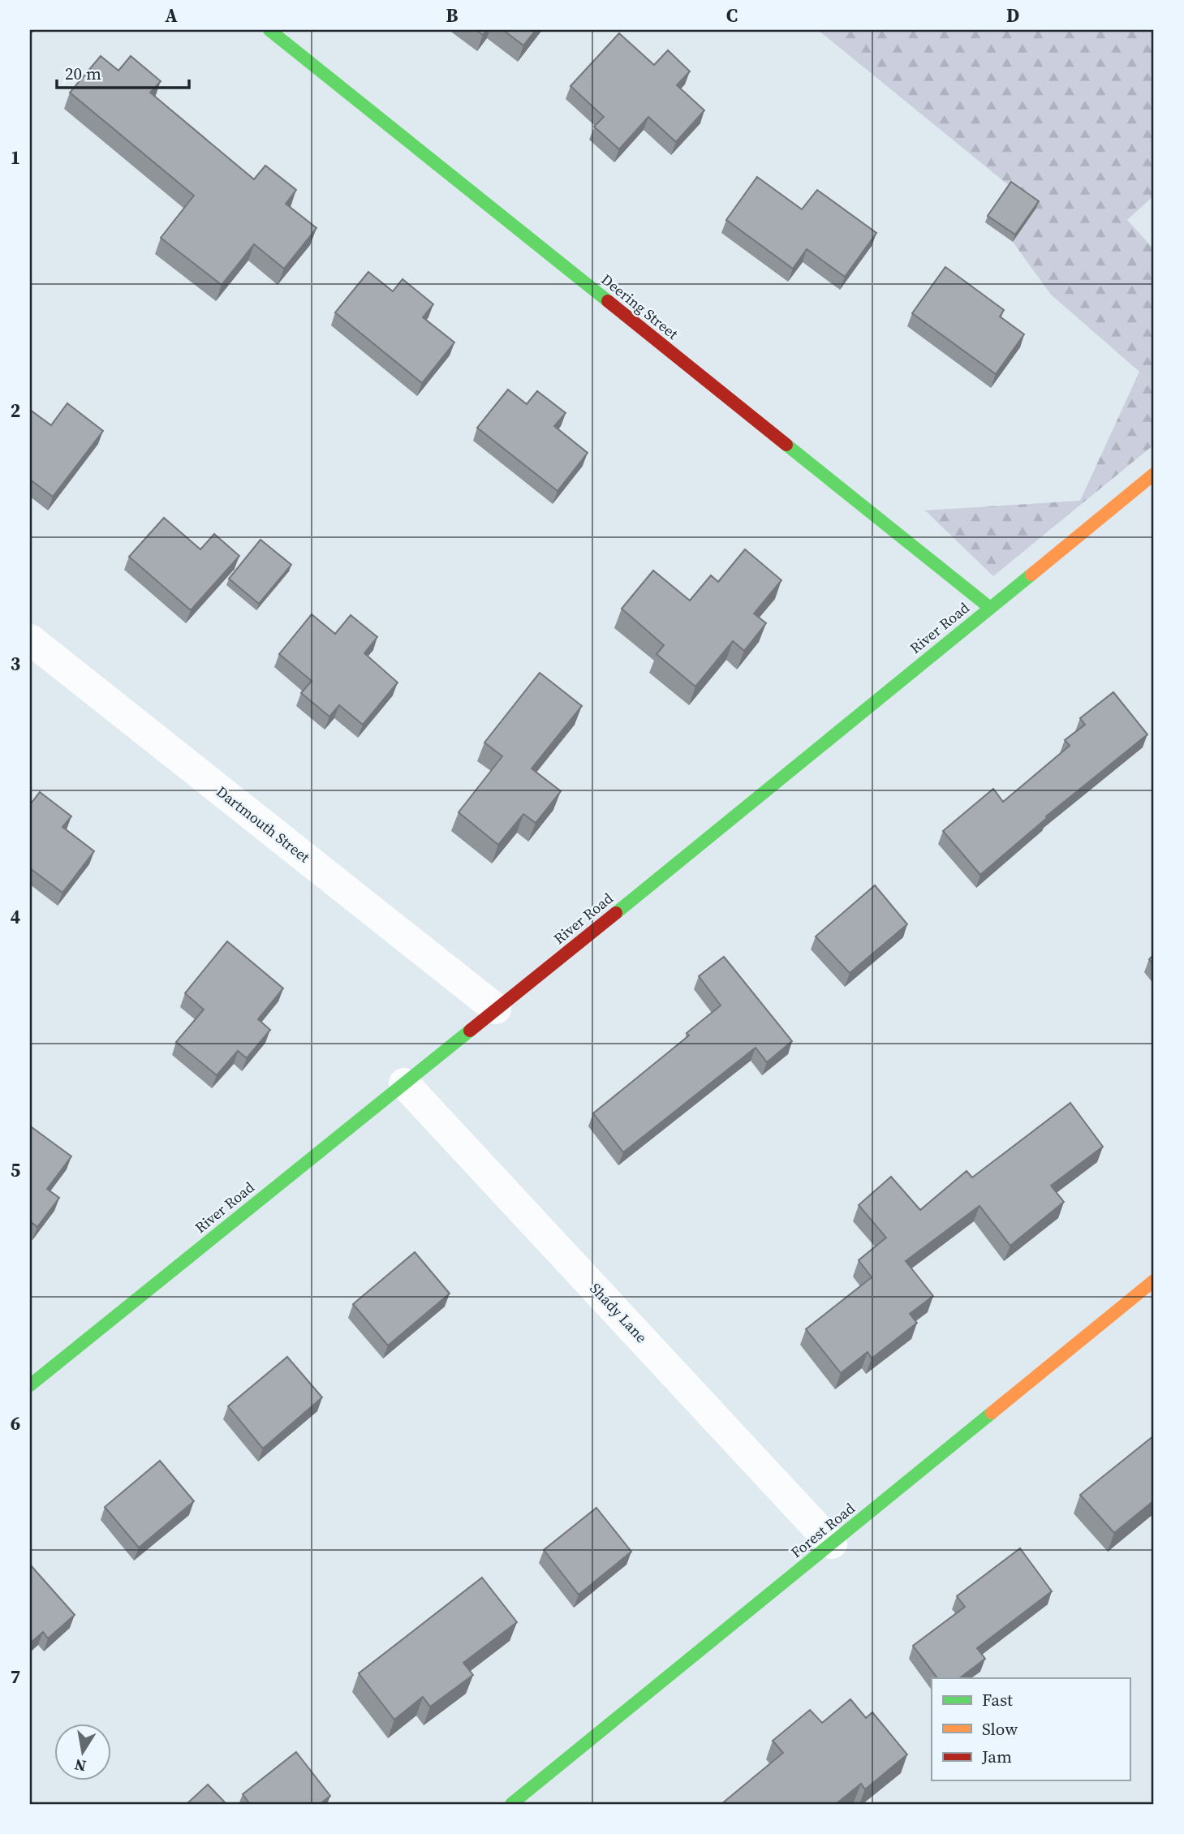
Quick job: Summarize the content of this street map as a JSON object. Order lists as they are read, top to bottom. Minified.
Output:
{"streets":{"street":["Deering Street","River Road","Dartmouth Street","Shady Lane","Forest Road"]},"crossings":[["Deering Street","River Road"],["River Road","Dartmouth Street"],["River Road","Shady Lane"],["Shady Lane","Forest Road"]],"legend":["Fast","Slow","Jam"],"scale_bar":"20 m","north":"bottom","grid":{"columns":["A","B","C","D"],"rows":["1","2","3","4","5","6","7"]}}
